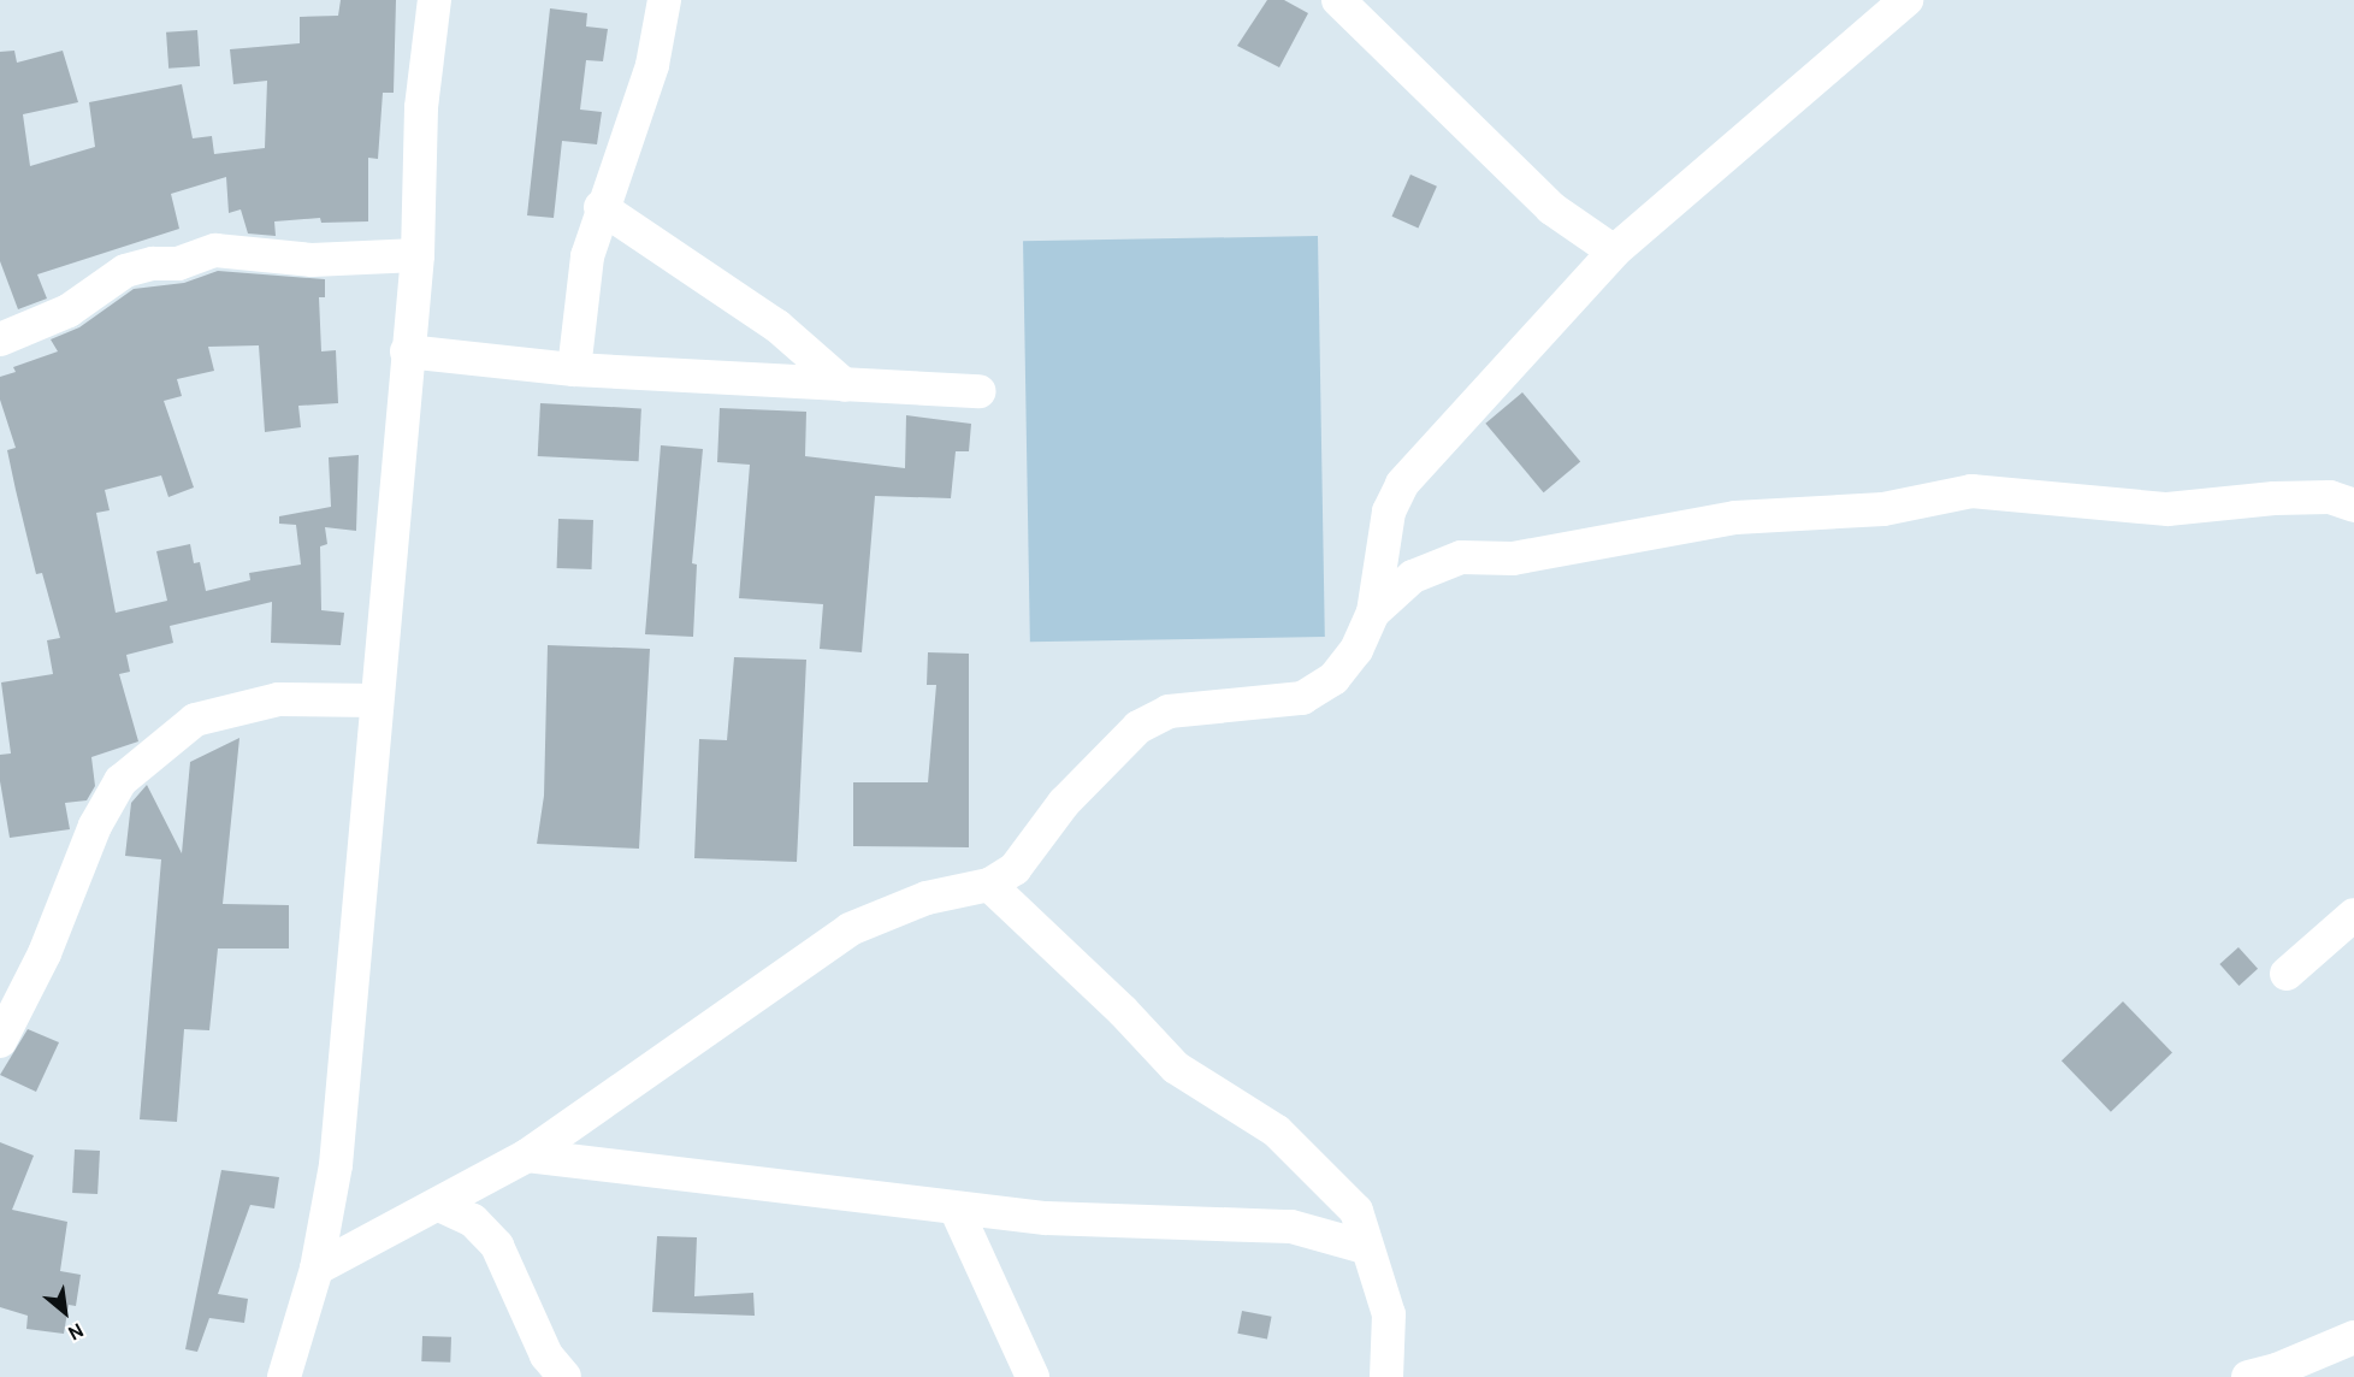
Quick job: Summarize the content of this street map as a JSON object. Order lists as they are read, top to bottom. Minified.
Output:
{"north":"bottom right"}
